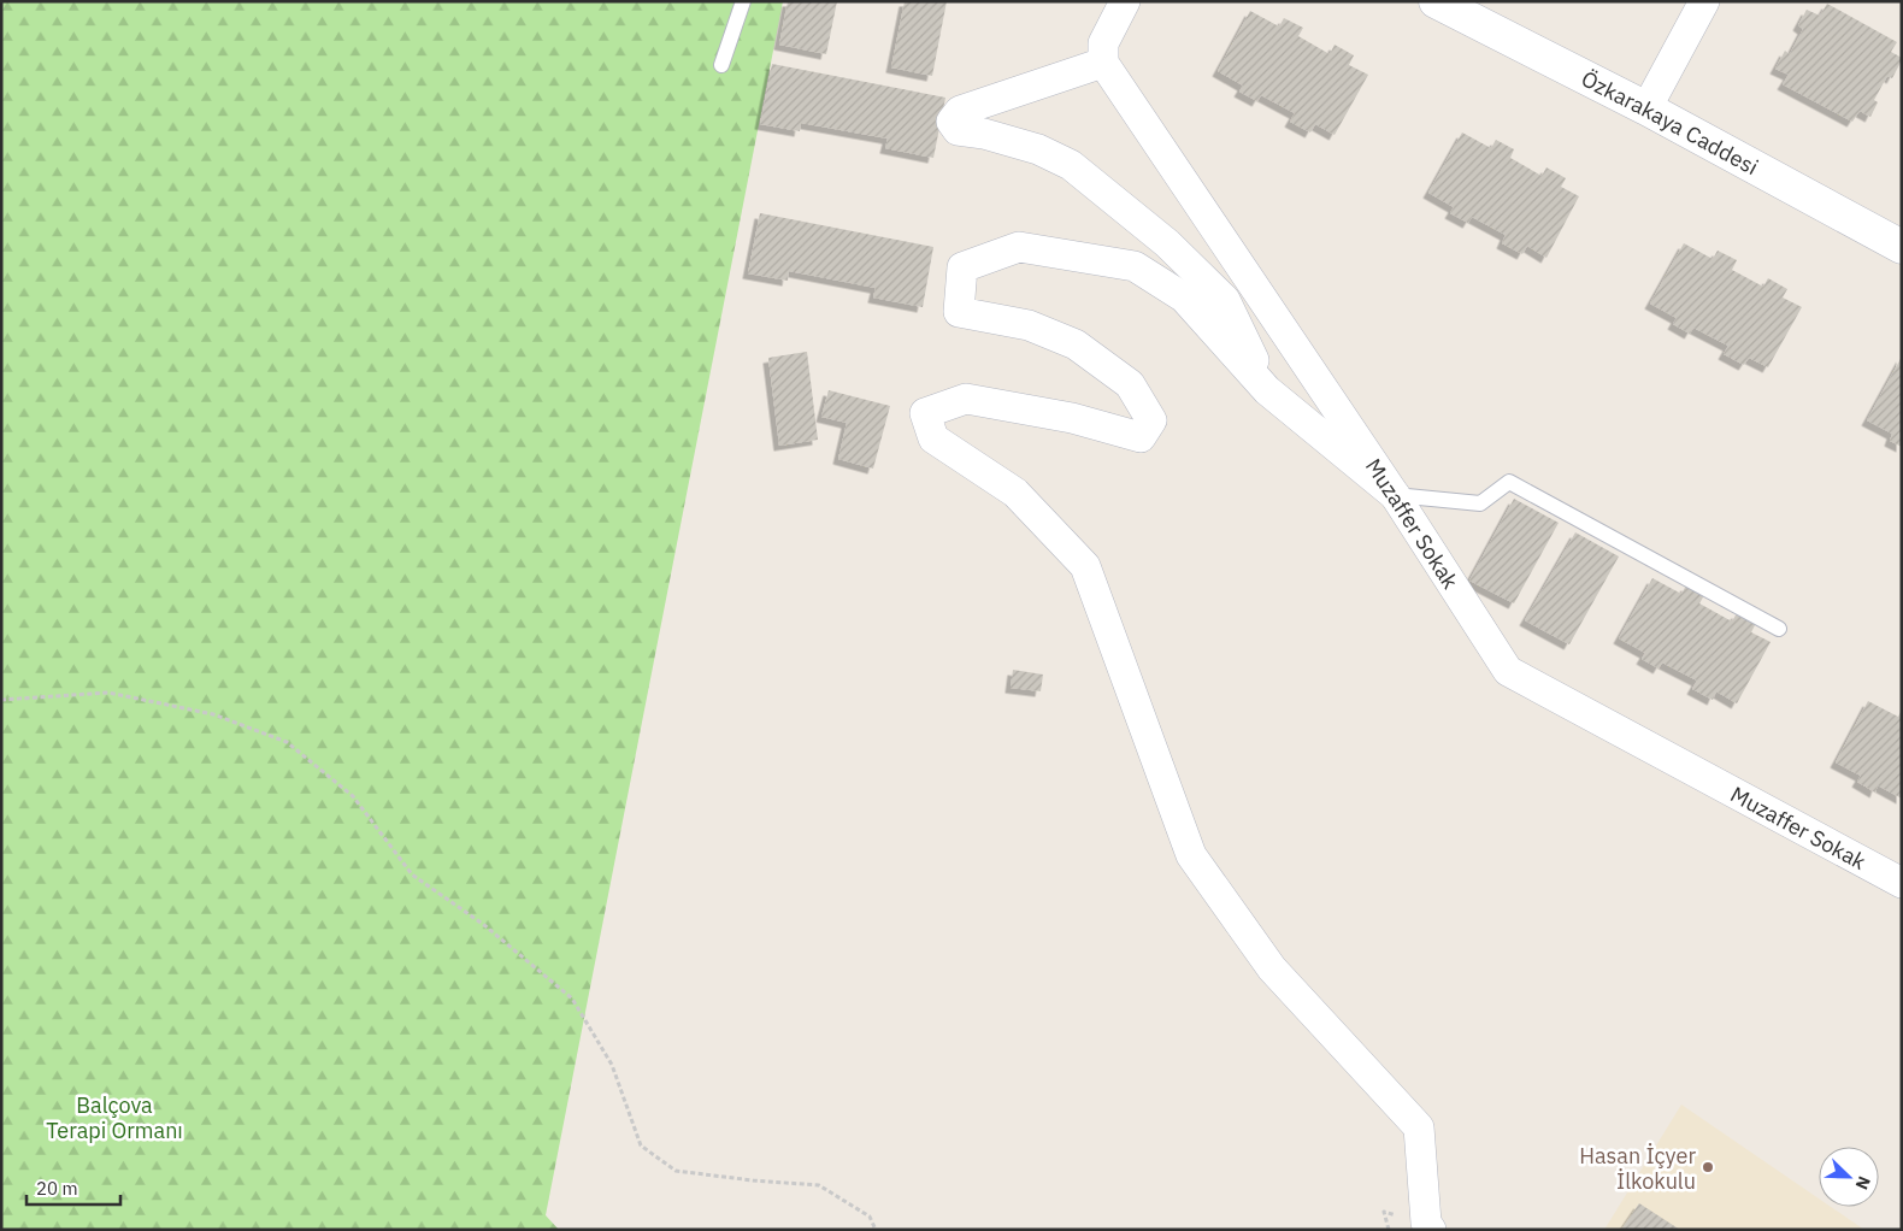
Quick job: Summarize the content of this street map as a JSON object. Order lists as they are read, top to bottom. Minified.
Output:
{"streets":{"street":["Özkarakaya Caddesi","Muzaffer Sokak"]},"parks":["Balçova Terapi Ormanı"],"places":["Hasan İçyer İlkokulu"],"scale_bar":"20 m","north":"bottom right"}
